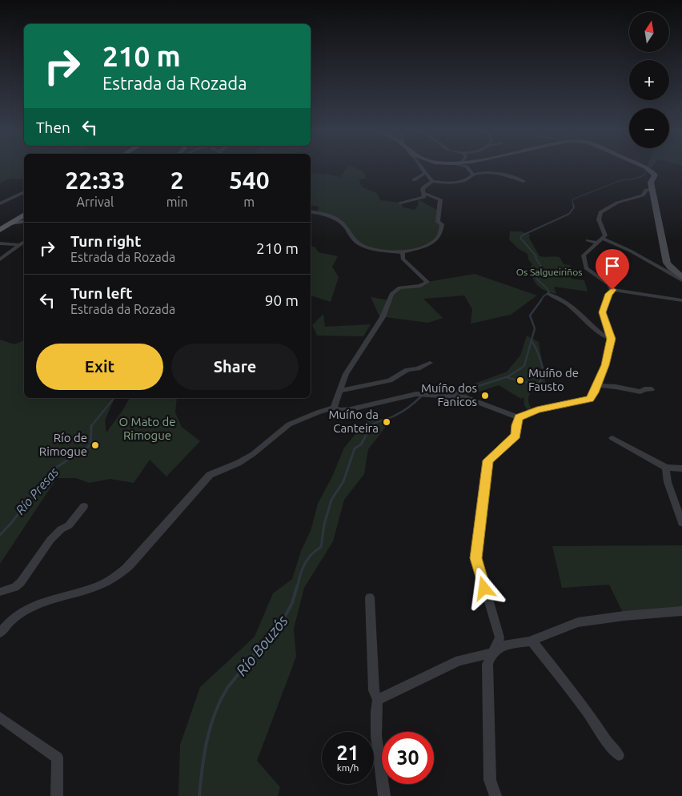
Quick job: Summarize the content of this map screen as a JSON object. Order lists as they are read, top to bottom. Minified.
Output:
{"water":["Río Presas","Río Bouzós"],"parks":["Os Salgueiriños","O Mato de Rimogue"],"places":["Muíño de Fausto","Muíño dos Fanicos","Muíño da Canteira","Río de Rimogue"],"north":"top","page":{"map_buttons":["+","−"],"turn":["210 m","Estrada da Rozada"],"then":"Then","eta":["22:33","Arrival","2","min","540","m"],"list":[{"name":"Turn right","note":"Estrada da Rozada","value":"210 m"},{"name":"Turn left","note":"Estrada da Rozada","value":"90 m"}],"buttons":["Exit","Share"],"speed":"21 km/h","limit":"30"}}
